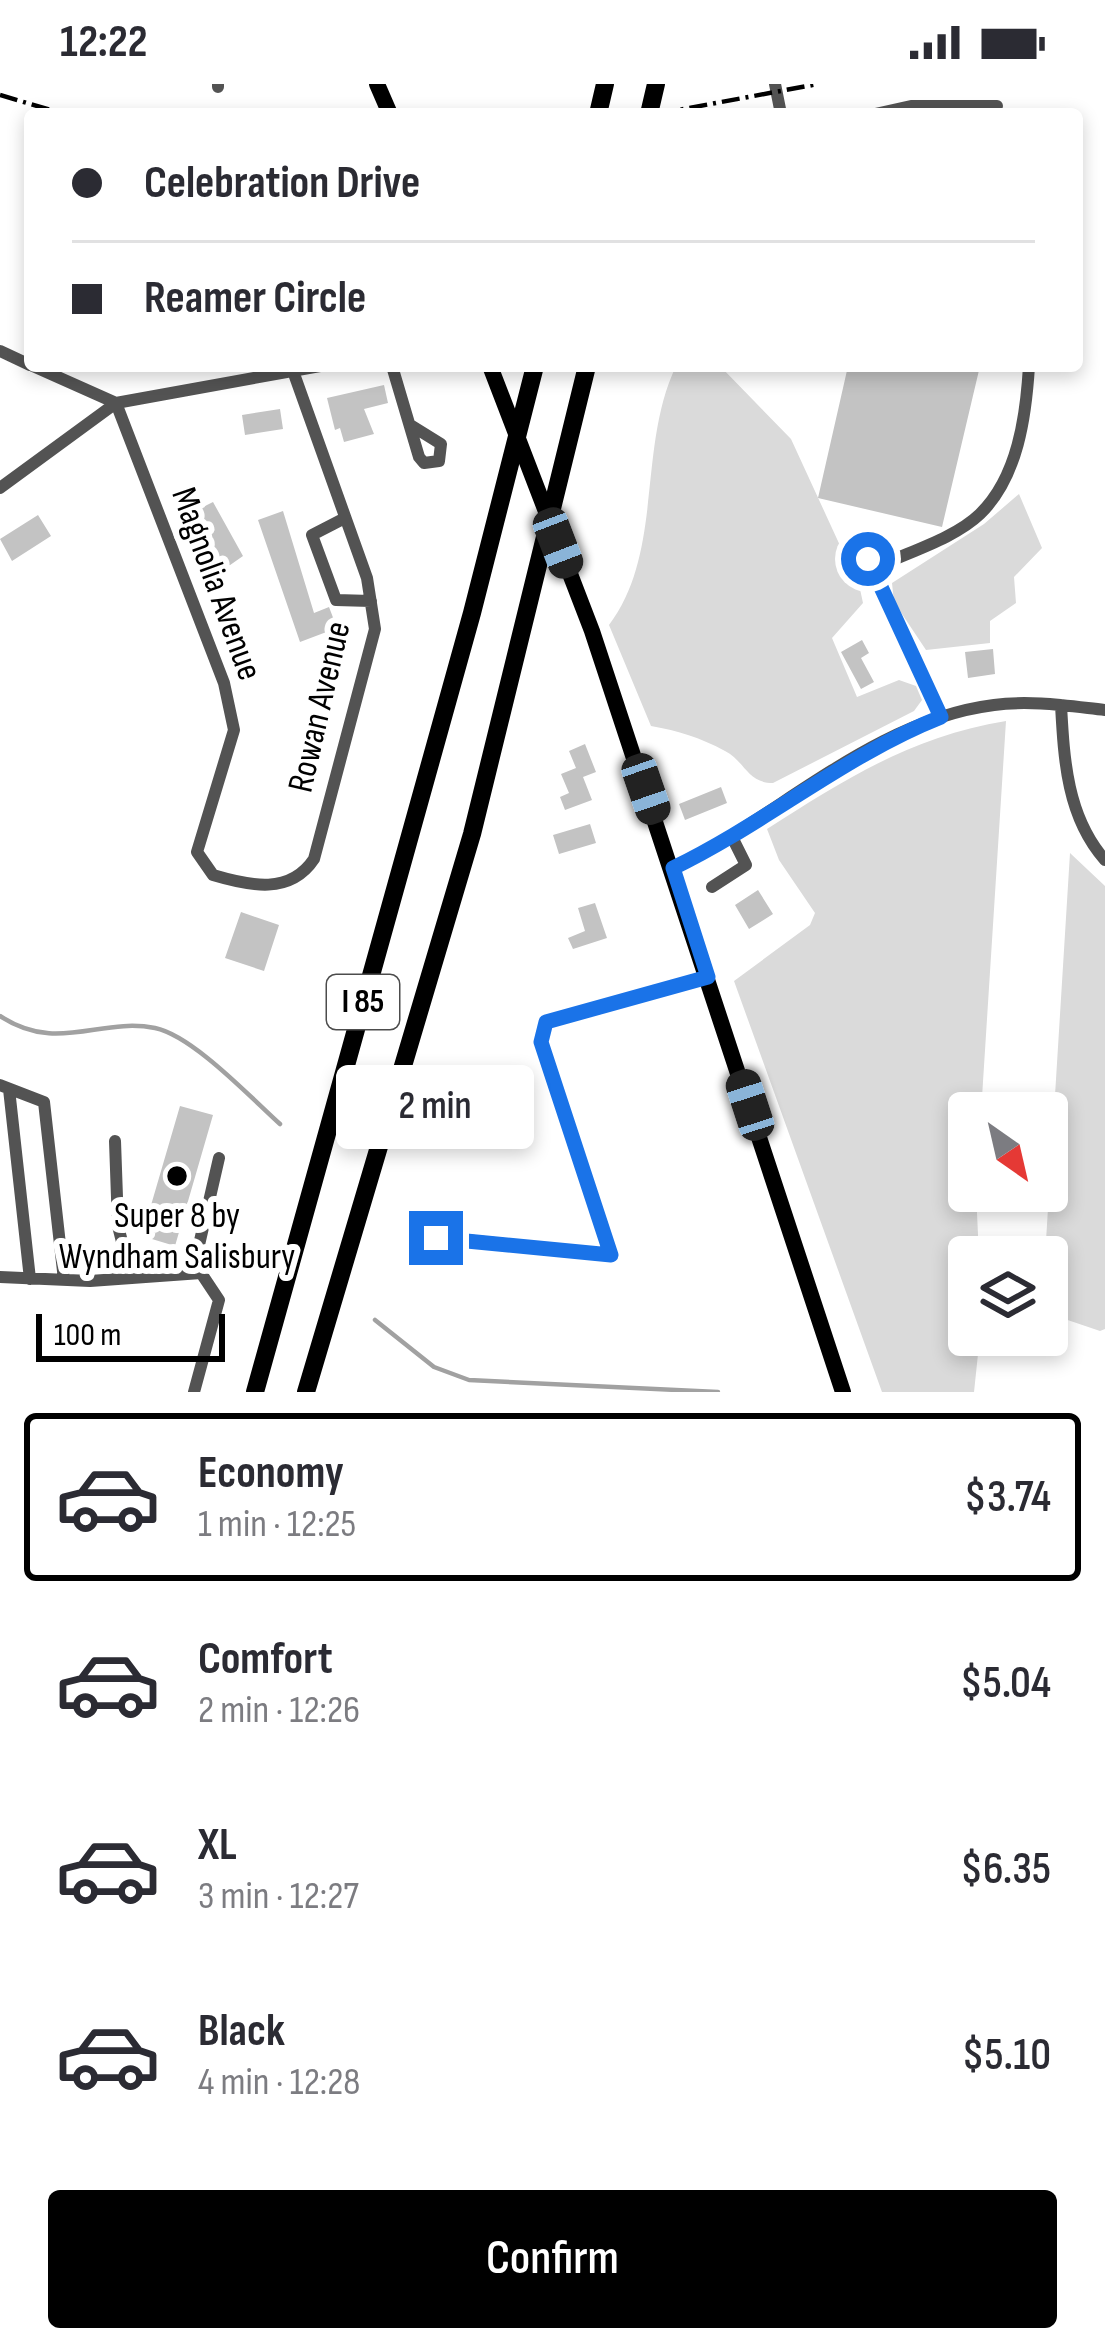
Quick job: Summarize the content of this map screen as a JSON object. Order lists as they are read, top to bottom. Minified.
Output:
{"streets":{"highway":["I 85"],"street":["Magnolia Avenue","Rowan Avenue"]},"crossings":[["Magnolia Avenue","Rowan Avenue"]],"places":["Super 8 by Wyndham Salisbury"],"scale_bar":"100 m","north":"bottom right","page":{"status":"12:22","banner":["Celebration Drive","Reamer Circle"],"bubble":"2 min","scale":"100 m","list":[{"name":"Economy","note":"1 min · 12:25","value":"$3.74"},{"name":"Comfort","note":"2 min · 12:26","value":"$5.04"},{"name":"XL","note":"3 min · 12:27","value":"$6.35"},{"name":"Black","note":"4 min · 12:28","value":"$5.10"}],"buttons":"Confirm"}}
